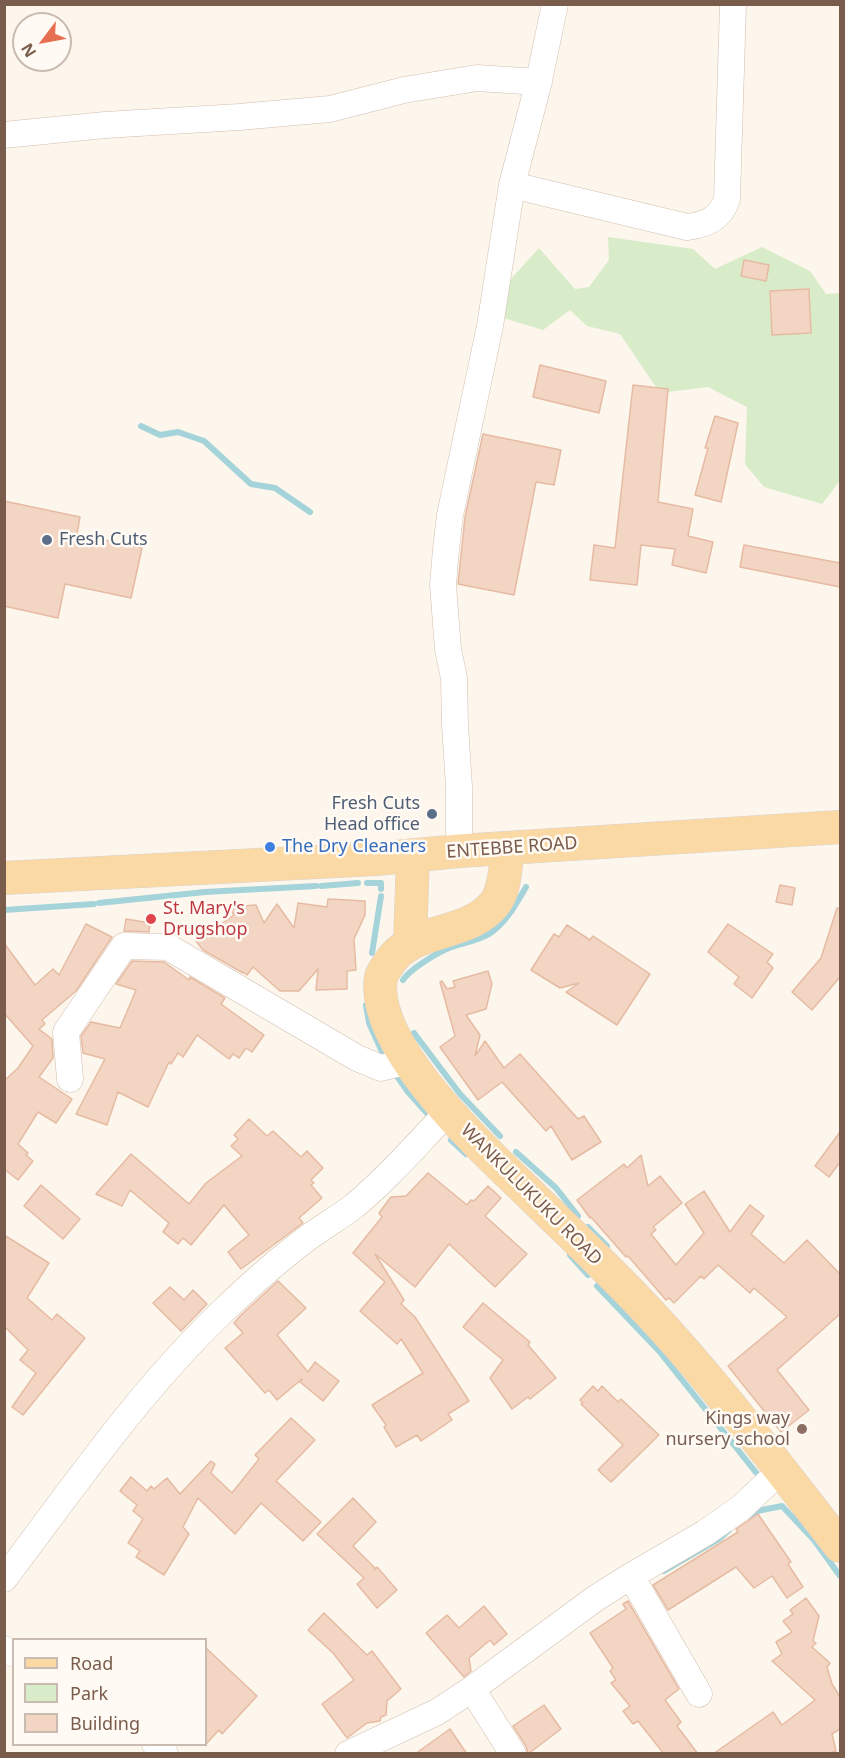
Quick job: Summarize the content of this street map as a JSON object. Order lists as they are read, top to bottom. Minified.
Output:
{"streets":{"main road":["ENTEBBE ROAD","WANKULUKUKU ROAD"]},"crossings":[["ENTEBBE ROAD","WANKULUKUKU ROAD"]],"places":["Fresh Cuts","Fresh Cuts Head office","The Dry Cleaners","St. Mary's Drugshop","Kings way nursery school"],"legend":["Road","Park","Building"],"north":"bottom left"}
